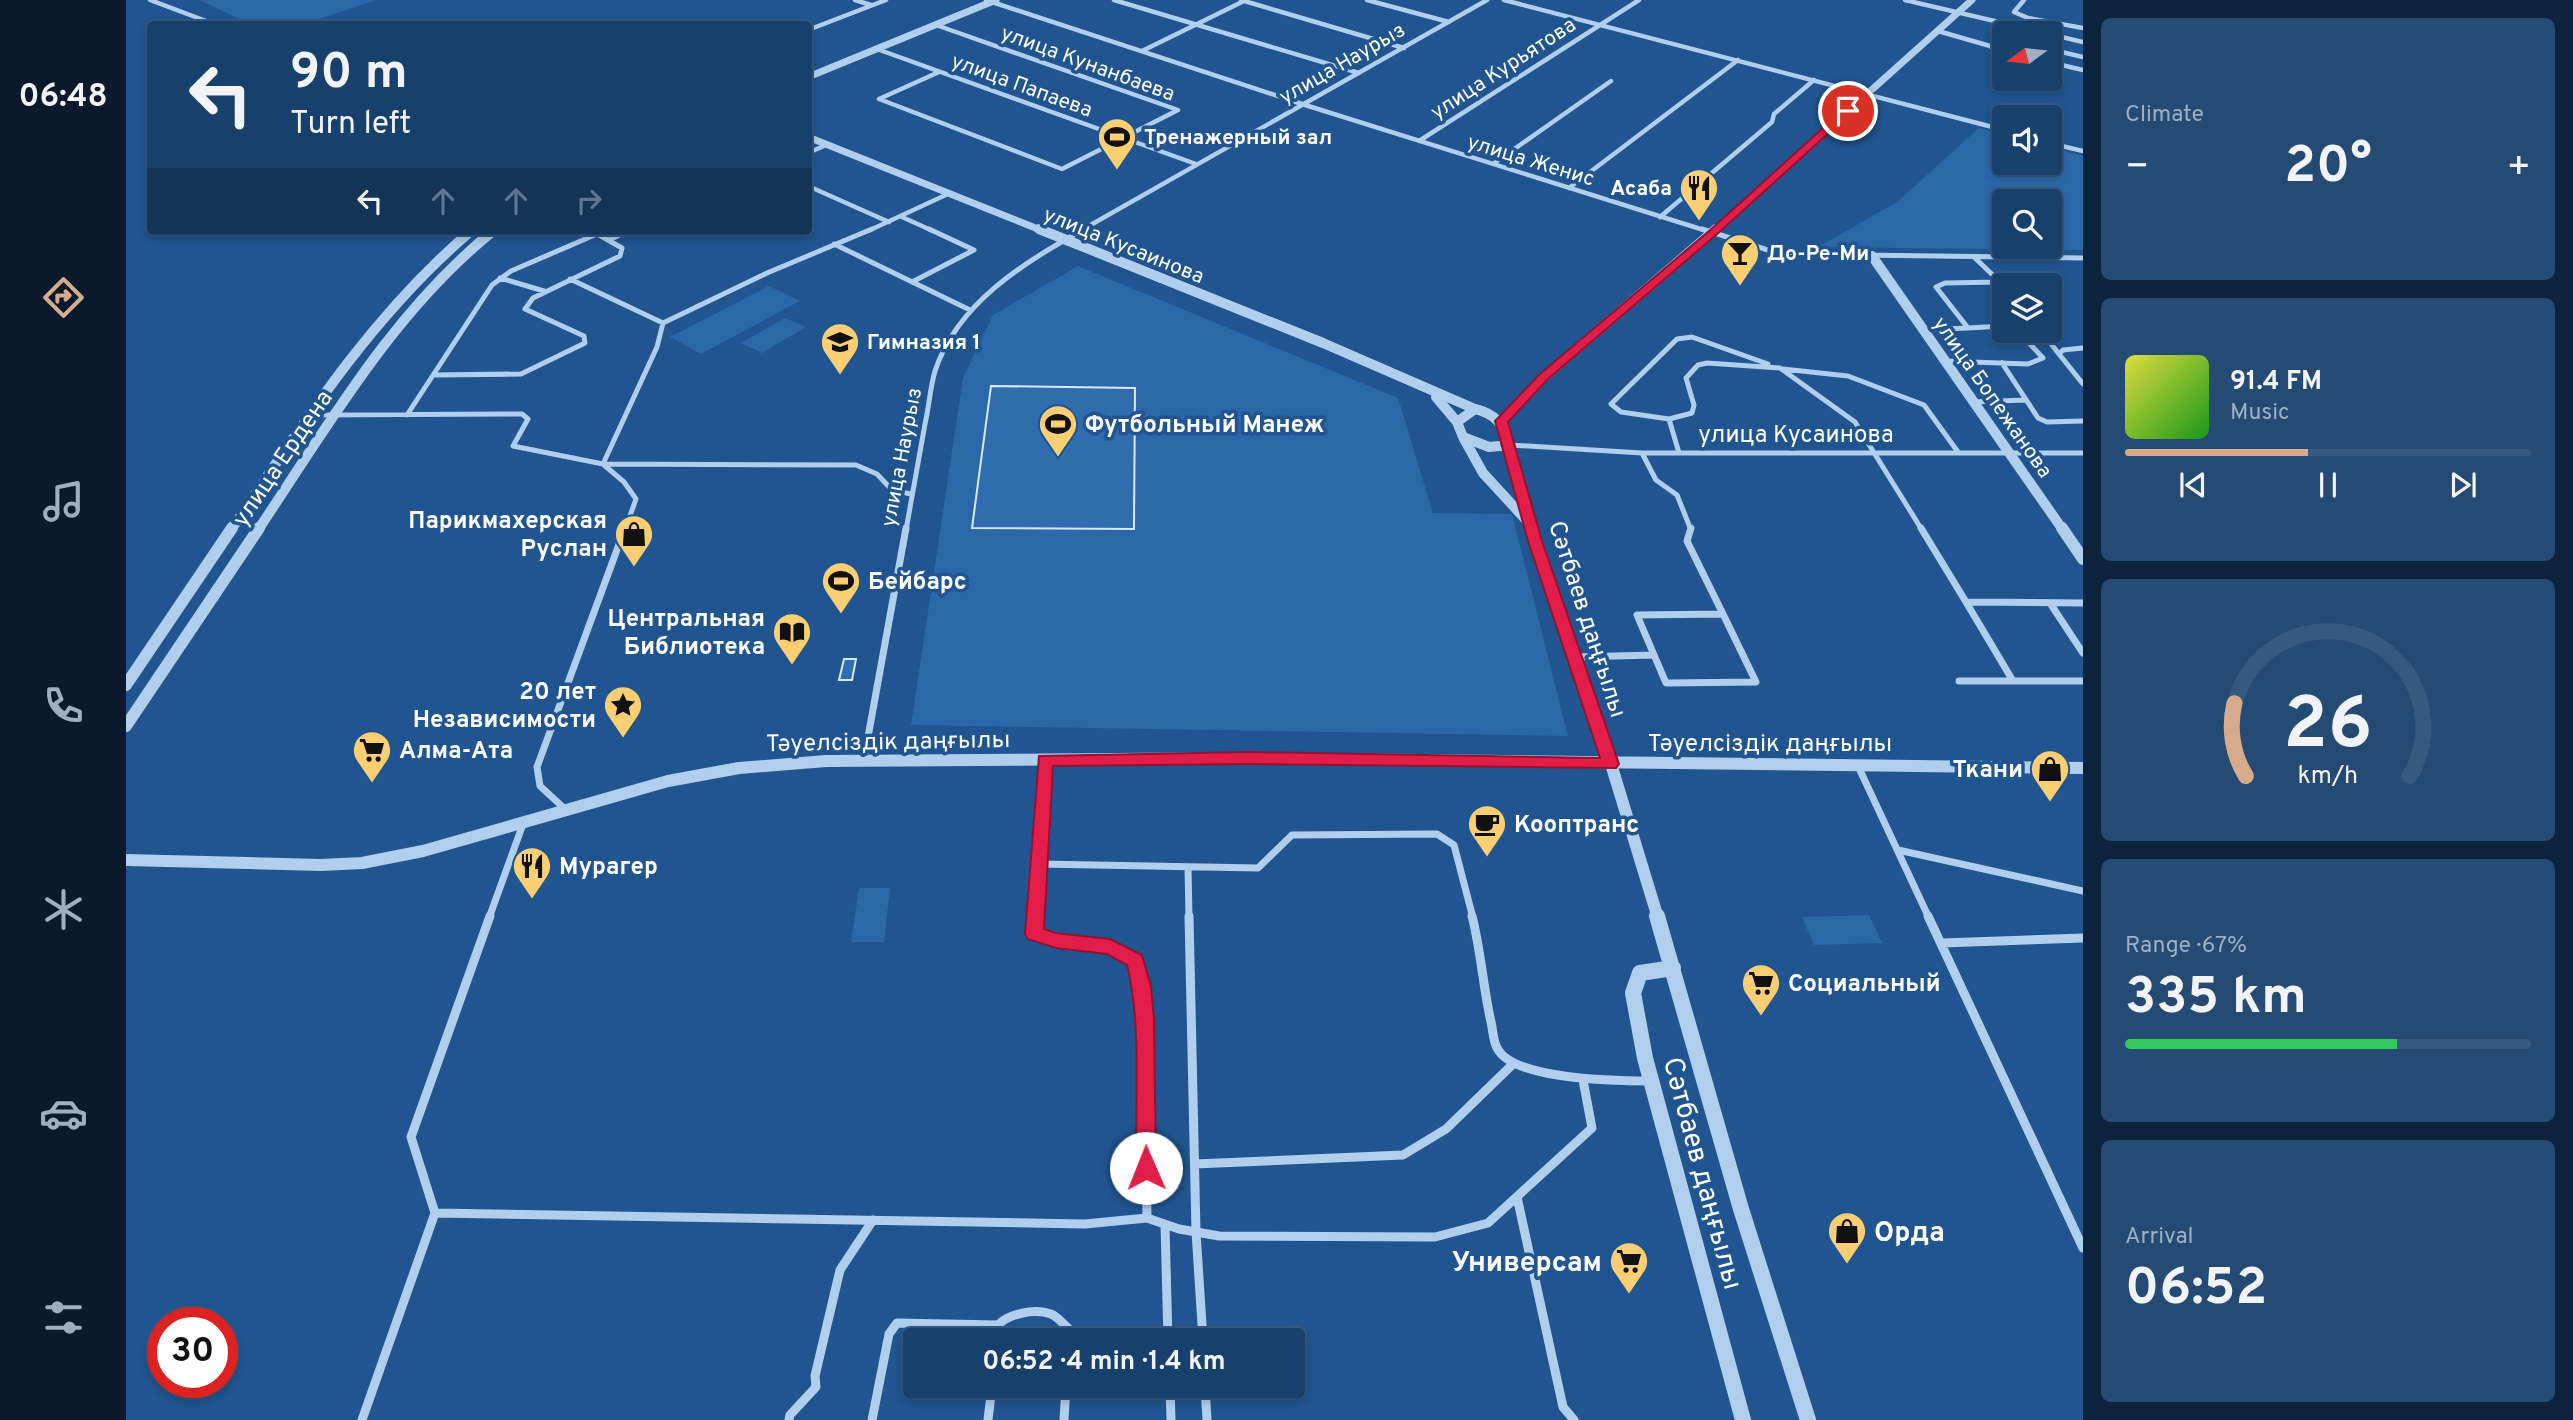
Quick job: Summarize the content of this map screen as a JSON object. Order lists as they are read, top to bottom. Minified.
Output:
{"streets":{"street":["улица Кунанбаева","улица Наурыз","улица Курьятова","улица Папаева","улица Женис","улица Кусаинова","улица Бопежанова","улица Ердена","Сәтбаев даңғылы","Тәуелсіздік даңғылы"]},"crossings":[["улица Кунанбаева","улица Папаева"],["улица Наурыз","улица Папаева"],["улица Наурыз","улица Женис"],["улица Наурыз","улица Кусаинова"],["улица Наурыз","Тәуелсіздік даңғылы"],["улица Курьятова","улица Женис"],["улица Женис","улица Бопежанова"],["улица Кусаинова","улица Бопежанова"],["улица Кусаинова","Сәтбаев даңғылы"],["Сәтбаев даңғылы","Тәуелсіздік даңғылы"]],"places":{"sports":["Тренажерный зал","Футбольный Манеж","Бейбарс"],"restaurant":["Асаба","Мурагер"],"bar":["До-Ре-Ми"],"school or university":["Гимназия 1"],"shop":["Парикмахерская Руслан","Ткани","Орда"],"library":["Центральная Библиотека"],"place":["20 лет Независимости"],"supermarket":["Алма-Ата","Социальный","Универсам"],"cafe":["Кооптранс"]},"north":"left","page":{"tabs":"06:48","tile":["Climate",["Range · 67%","335 km"],["Arrival","06:52"]],"turn":["90 m","Turn left"],"heat":["−","20°","+"],"song":["91.4 FM","Music"],"limit":"30","trip":"06:52 · 4 min · 1.4 km","gauge":["26","km/h"]}}
